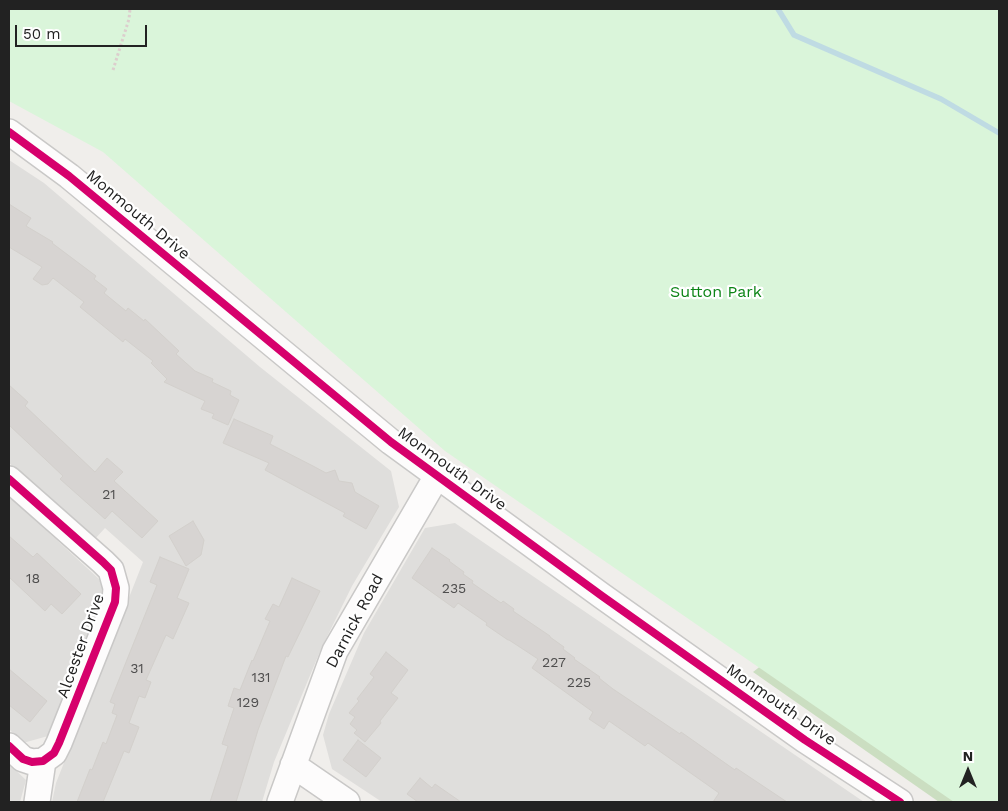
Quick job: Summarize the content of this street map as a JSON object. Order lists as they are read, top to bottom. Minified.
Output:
{"streets":{"street":["Monmouth Drive","Darnick Road","Alcester Drive"]},"crossings":[["Monmouth Drive","Darnick Road"]],"parks":["Sutton Park"],"house_numbers":["21","18","235","227","31","131","225","129"],"scale_bar":"50 m","north":"top"}
